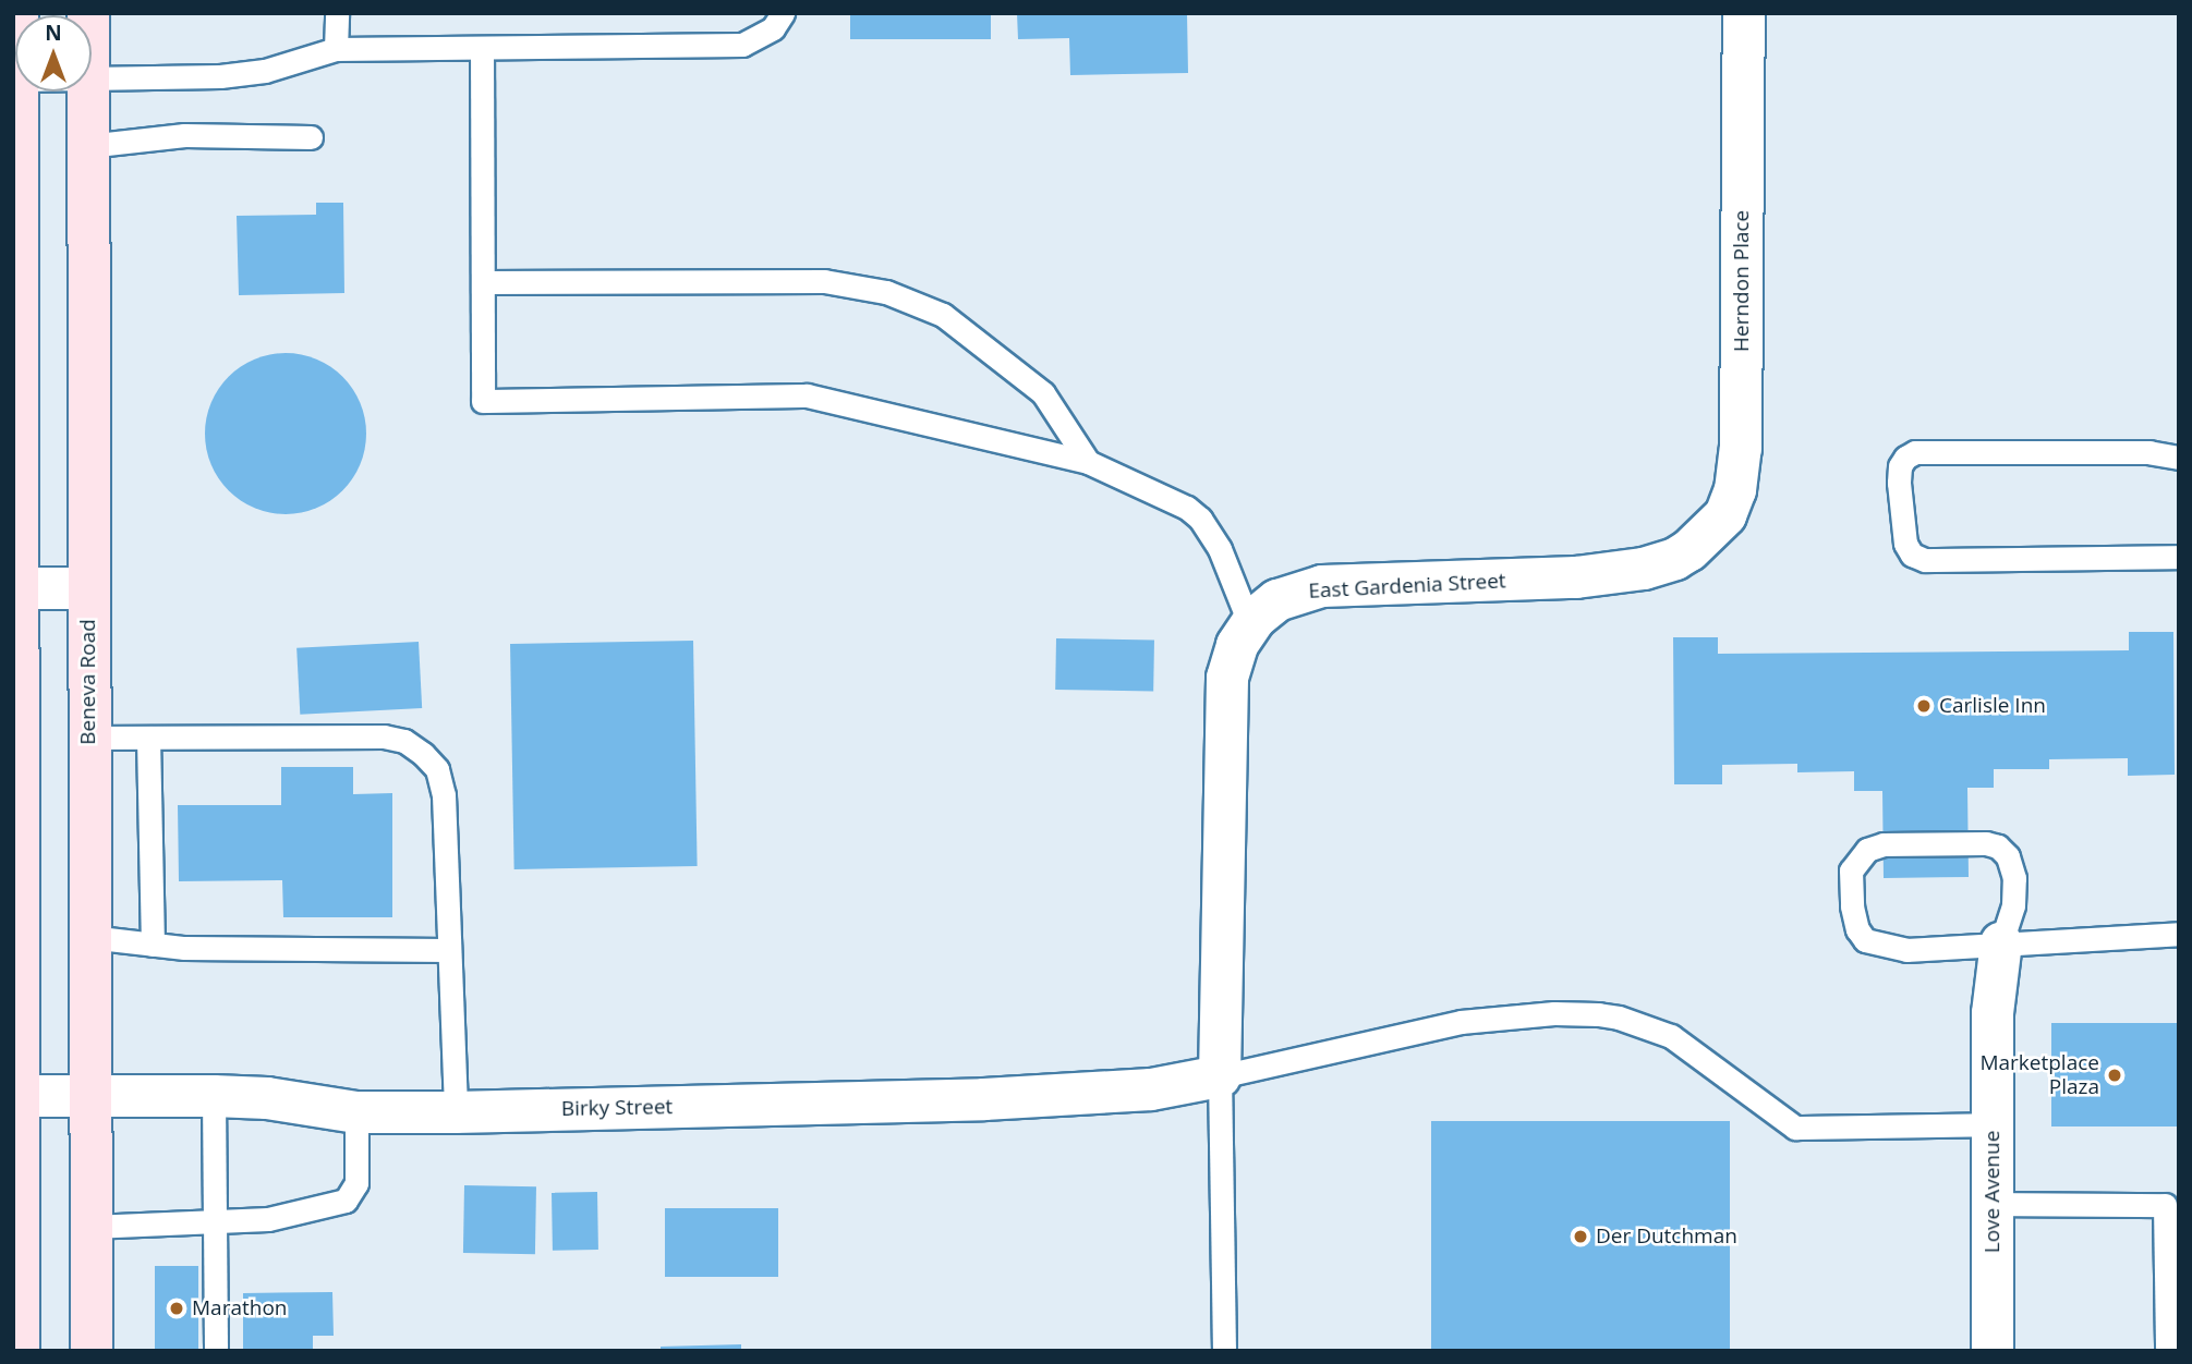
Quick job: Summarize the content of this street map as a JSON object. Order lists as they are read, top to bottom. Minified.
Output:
{"streets":{"main road":["Beneva Road"],"street":["Herndon Place","East Gardenia Street","Birky Street","Love Avenue"]},"crossings":[["Herndon Place","East Gardenia Street"],["East Gardenia Street","Birky Street"],["Beneva Road","Birky Street"]],"places":["Carlisle Inn","Marketplace Plaza","Der Dutchman","Marathon"],"north":"top"}
